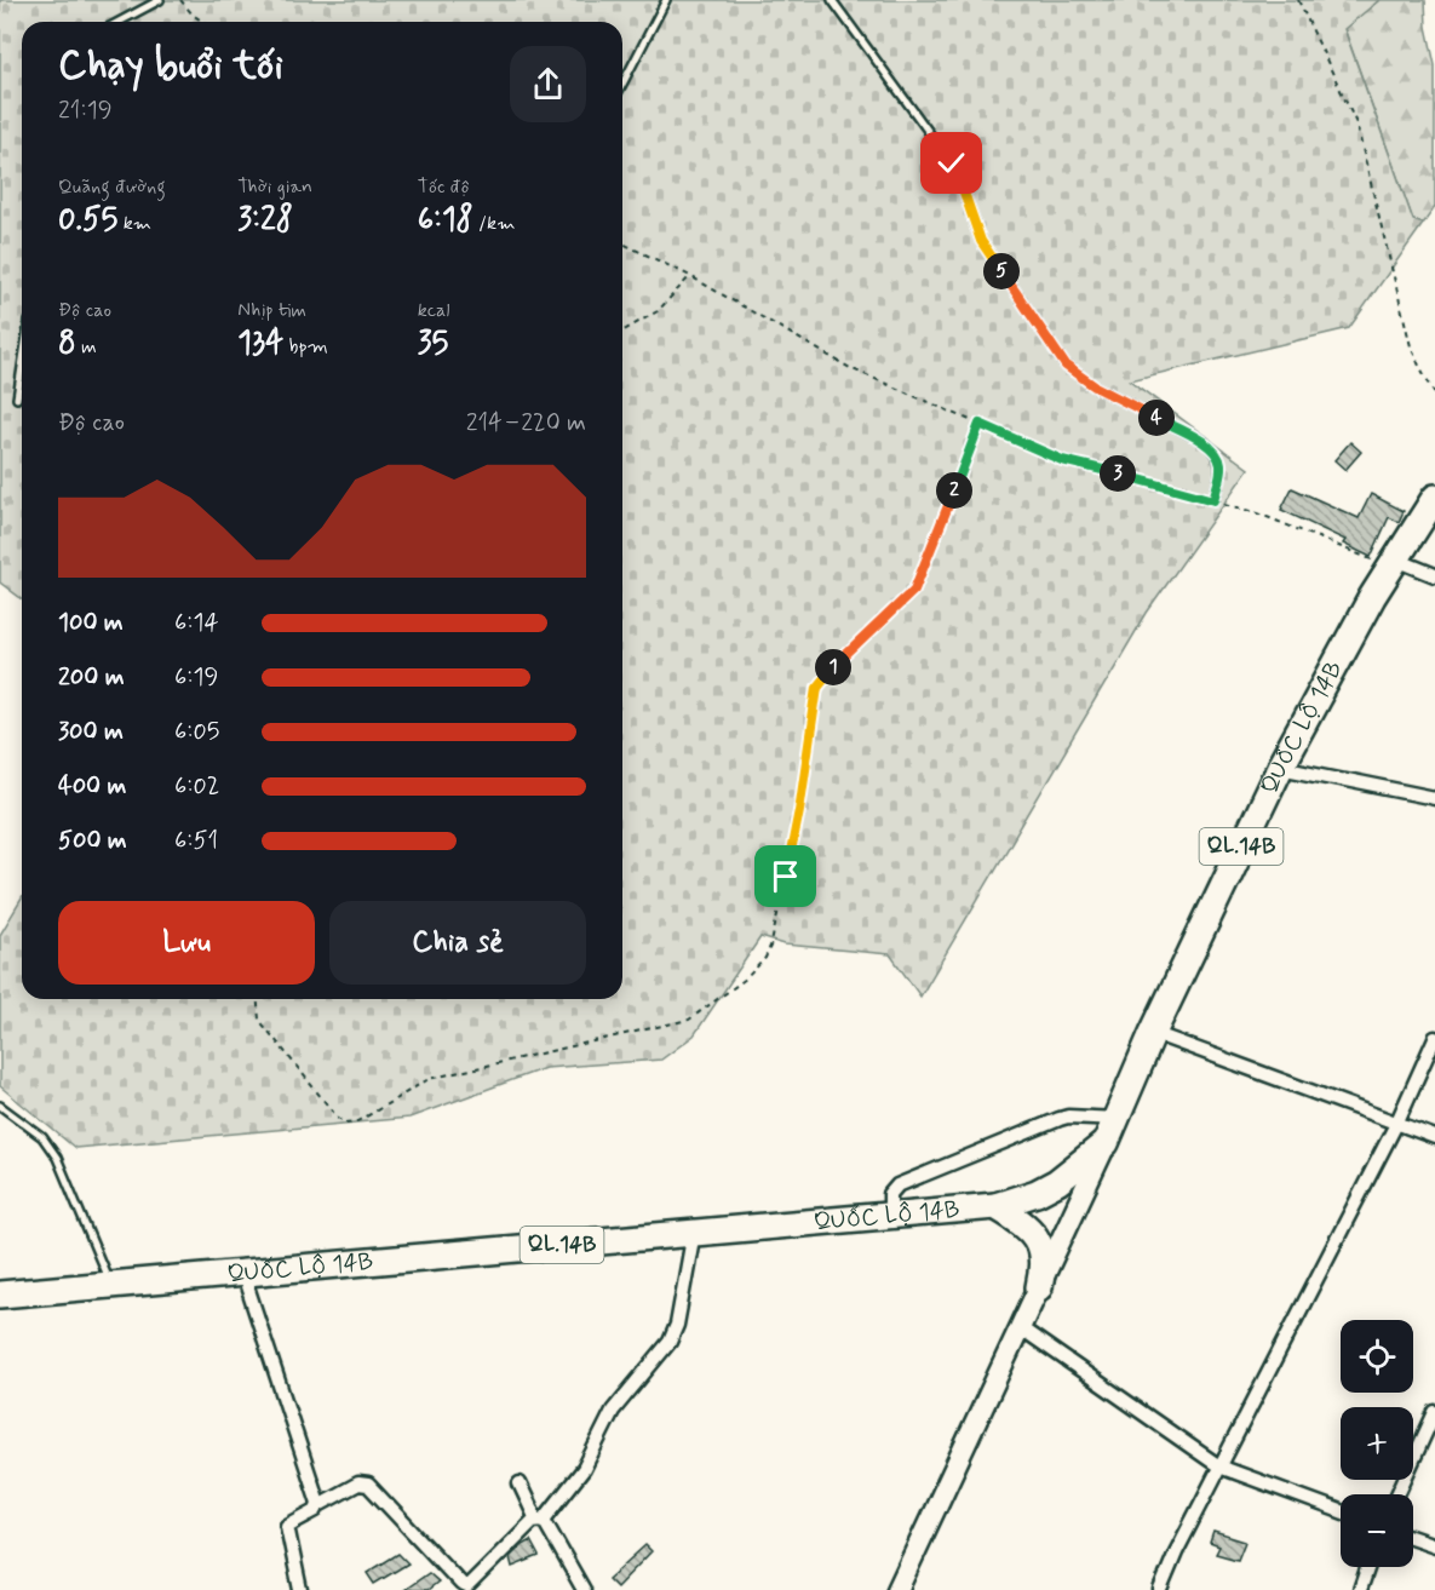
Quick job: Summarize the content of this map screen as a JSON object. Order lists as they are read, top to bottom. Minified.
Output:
{"streets":{"highway":["QUỐC LỘ 14B","QL.14B"]},"crossings":[["QUỐC LỘ 14B","QL.14B"]],"page":{"heading":["Chạy buổi tối","21:19"],"stats":[["Quãng đường","0.55 km"],["Thời gian","3:28"],["Tốc độ","6:18 /km"],["Độ cao","8 m"],["Nhịp tim","134 bpm"],["kcal","35"]],"pins":["5","4","3","2","1"],"chart":["Độ cao","214–220 m"],"list":[{"name":"100 m","note":"6:14"},{"name":"200 m","note":"6:19"},{"name":"300 m","note":"6:05"},{"name":"400 m","note":"6:02"},{"name":"500 m","note":"6:51"}],"buttons":["Lưu","Chia sẻ"],"map_buttons":["+","−"]}}
